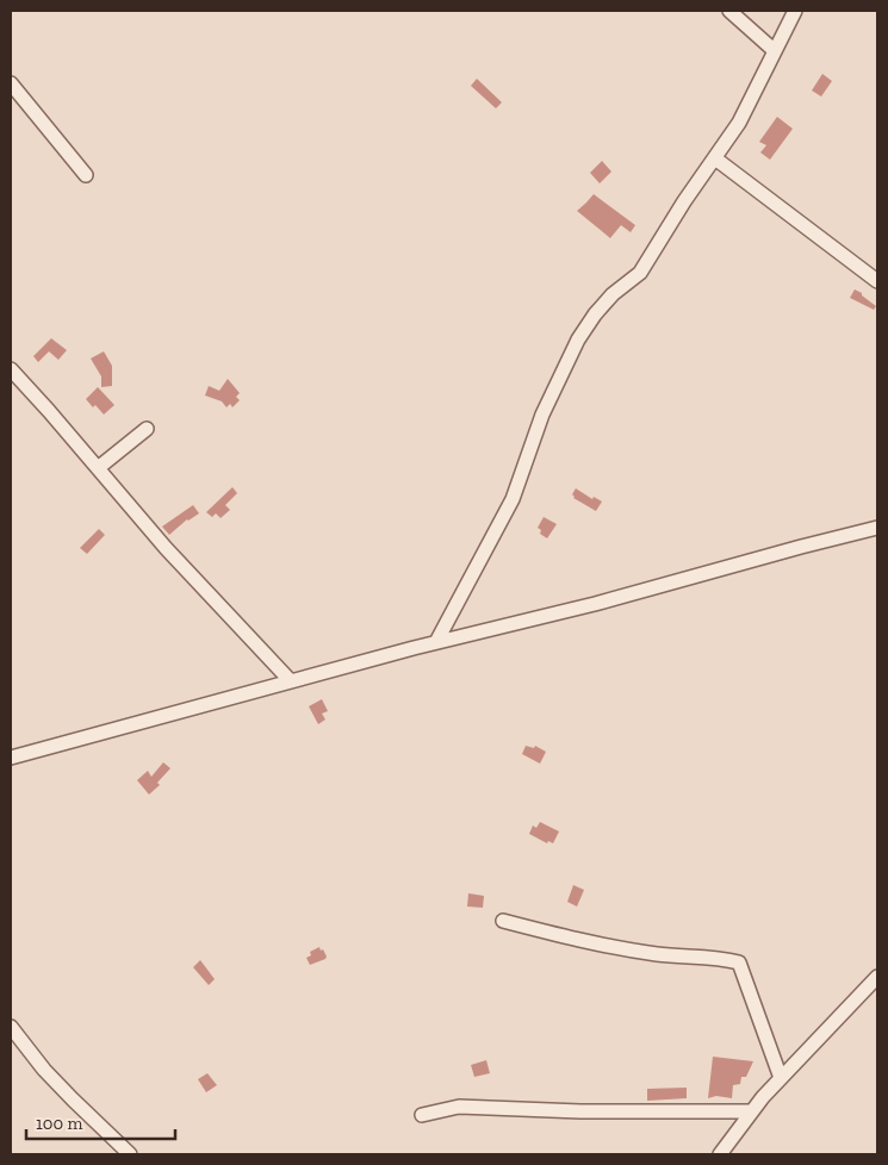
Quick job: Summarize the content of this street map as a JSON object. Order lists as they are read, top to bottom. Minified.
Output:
{"scale_bar":"100 m"}
